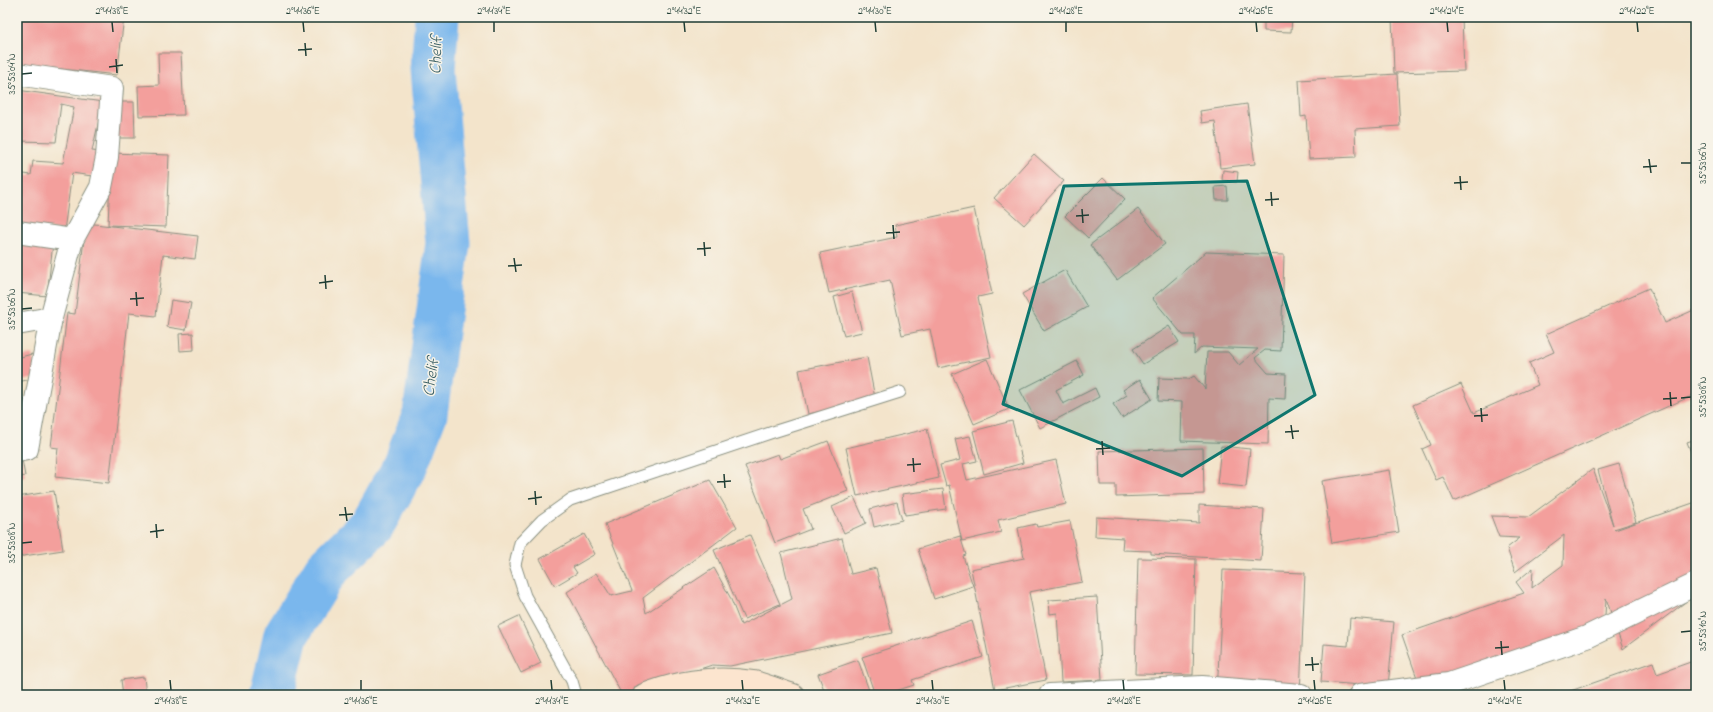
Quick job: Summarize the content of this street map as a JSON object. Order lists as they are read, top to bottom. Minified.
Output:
{"water":["Chelif"],"coordinates":["2°44'38\"E","2°44'36\"E","2°44'34\"E","2°44'32\"E","2°44'30\"E","2°44'28\"E","2°44'26\"E","2°44'24\"E","2°44'22\"E","35°53'04\"N","35°53'06\"N","35°53'08\"N","35°53'10\"N"]}
